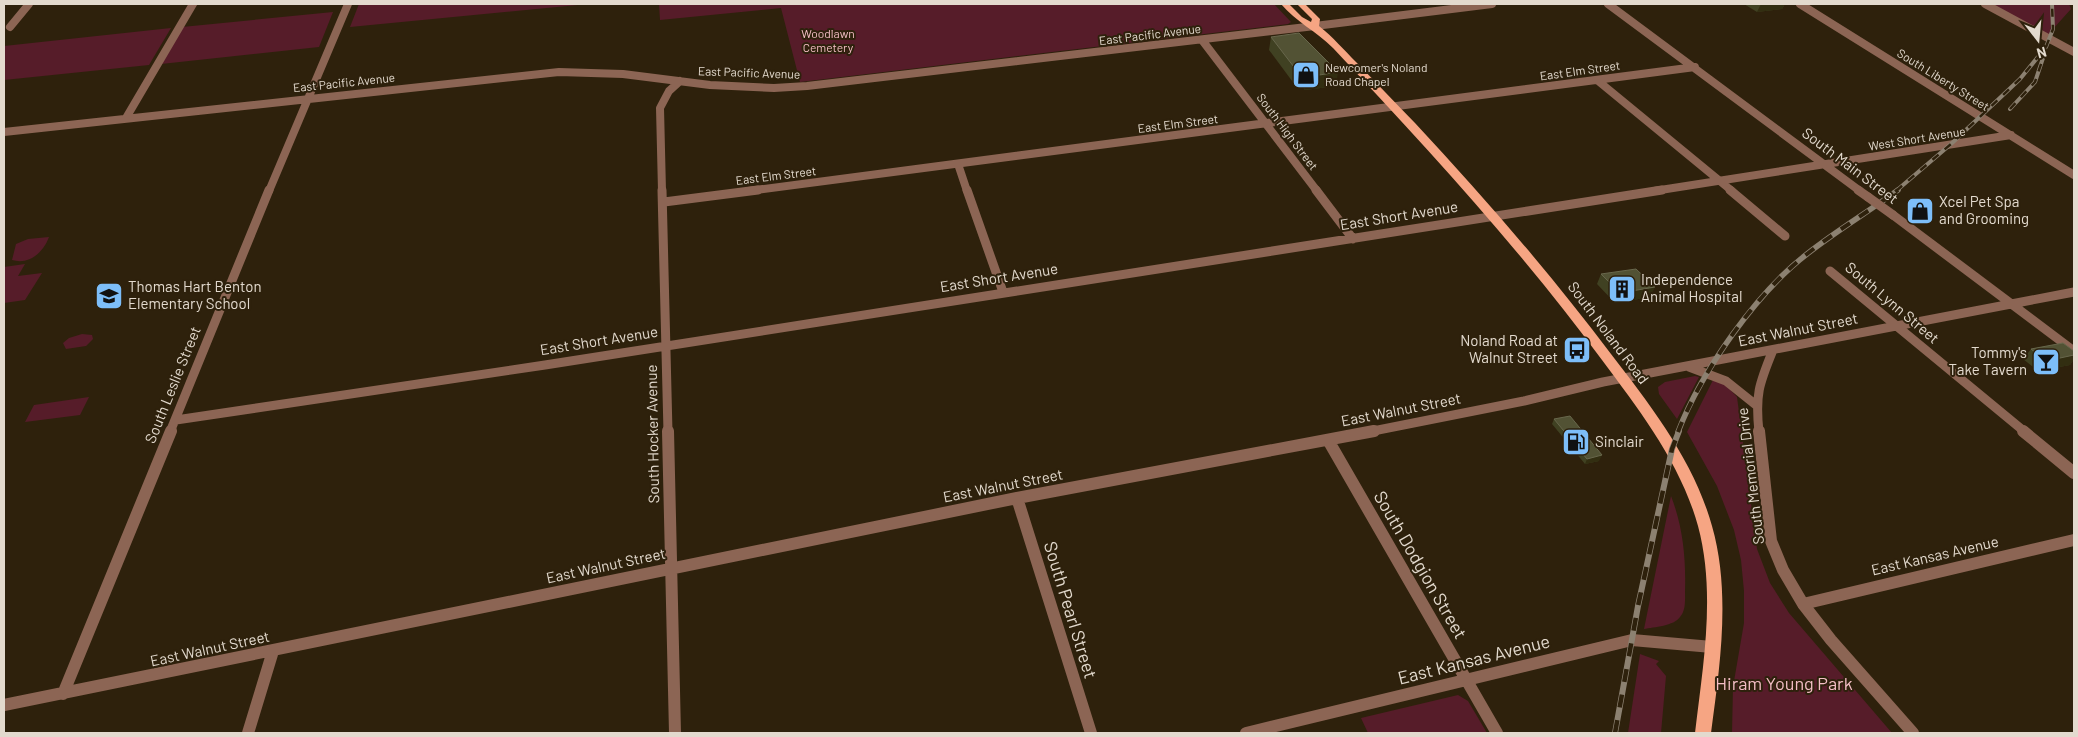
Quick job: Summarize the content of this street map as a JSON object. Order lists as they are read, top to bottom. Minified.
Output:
{"streets":{"main road":["South Noland Road"],"street":["East Pacific Avenue","East Elm Street","South Liberty Street","South High Street","West Short Avenue","South Main Street","East Short Avenue","South Lynn Street","East Walnut Street","South Leslie Street","South Hocker Avenue","South Memorial Drive","East Kansas Avenue","South Dodgion Street","South Pearl Street"]},"crossings":[["East Pacific Avenue","South High Street"],["East Pacific Avenue","South Noland Road"],["East Pacific Avenue","South Leslie Street"],["East Pacific Avenue","South Hocker Avenue"],["East Elm Street","South High Street"],["East Elm Street","South Main Street"],["East Elm Street","South Noland Road"],["East Elm Street","South Hocker Avenue"],["South Liberty Street","West Short Avenue"],["South High Street","East Short Avenue"],["West Short Avenue","South Main Street"],["West Short Avenue","East Short Avenue"],["South Main Street","East Short Avenue"],["South Main Street","East Walnut Street"],["East Short Avenue","South Noland Road"],["East Short Avenue","South Leslie Street"],["East Short Avenue","South Hocker Avenue"],["South Lynn Street","East Walnut Street"],["East Walnut Street","South Noland Road"],["East Walnut Street","South Leslie Street"],["East Walnut Street","South Hocker Avenue"],["East Walnut Street","South Memorial Drive"],["East Walnut Street","South Dodgion Street"],["East Walnut Street","South Pearl Street"],["South Noland Road","East Kansas Avenue"],["South Memorial Drive","East Kansas Avenue"],["East Kansas Avenue","South Dodgion Street"]],"parks":["Woodlawn Cemetery","Hiram Young Park"],"places":{"shop":["Newcomer's Noland Road Chapel","Xcel Pet Spa and Grooming"],"building":["Independence Animal Hospital"],"school or university":["Thomas Hart Benton Elementary School"],"bus stop":["Noland Road at Walnut Street"],"bar":["Tommy's Take Tavern"],"fuel station":["Sinclair"]},"north":"bottom"}
